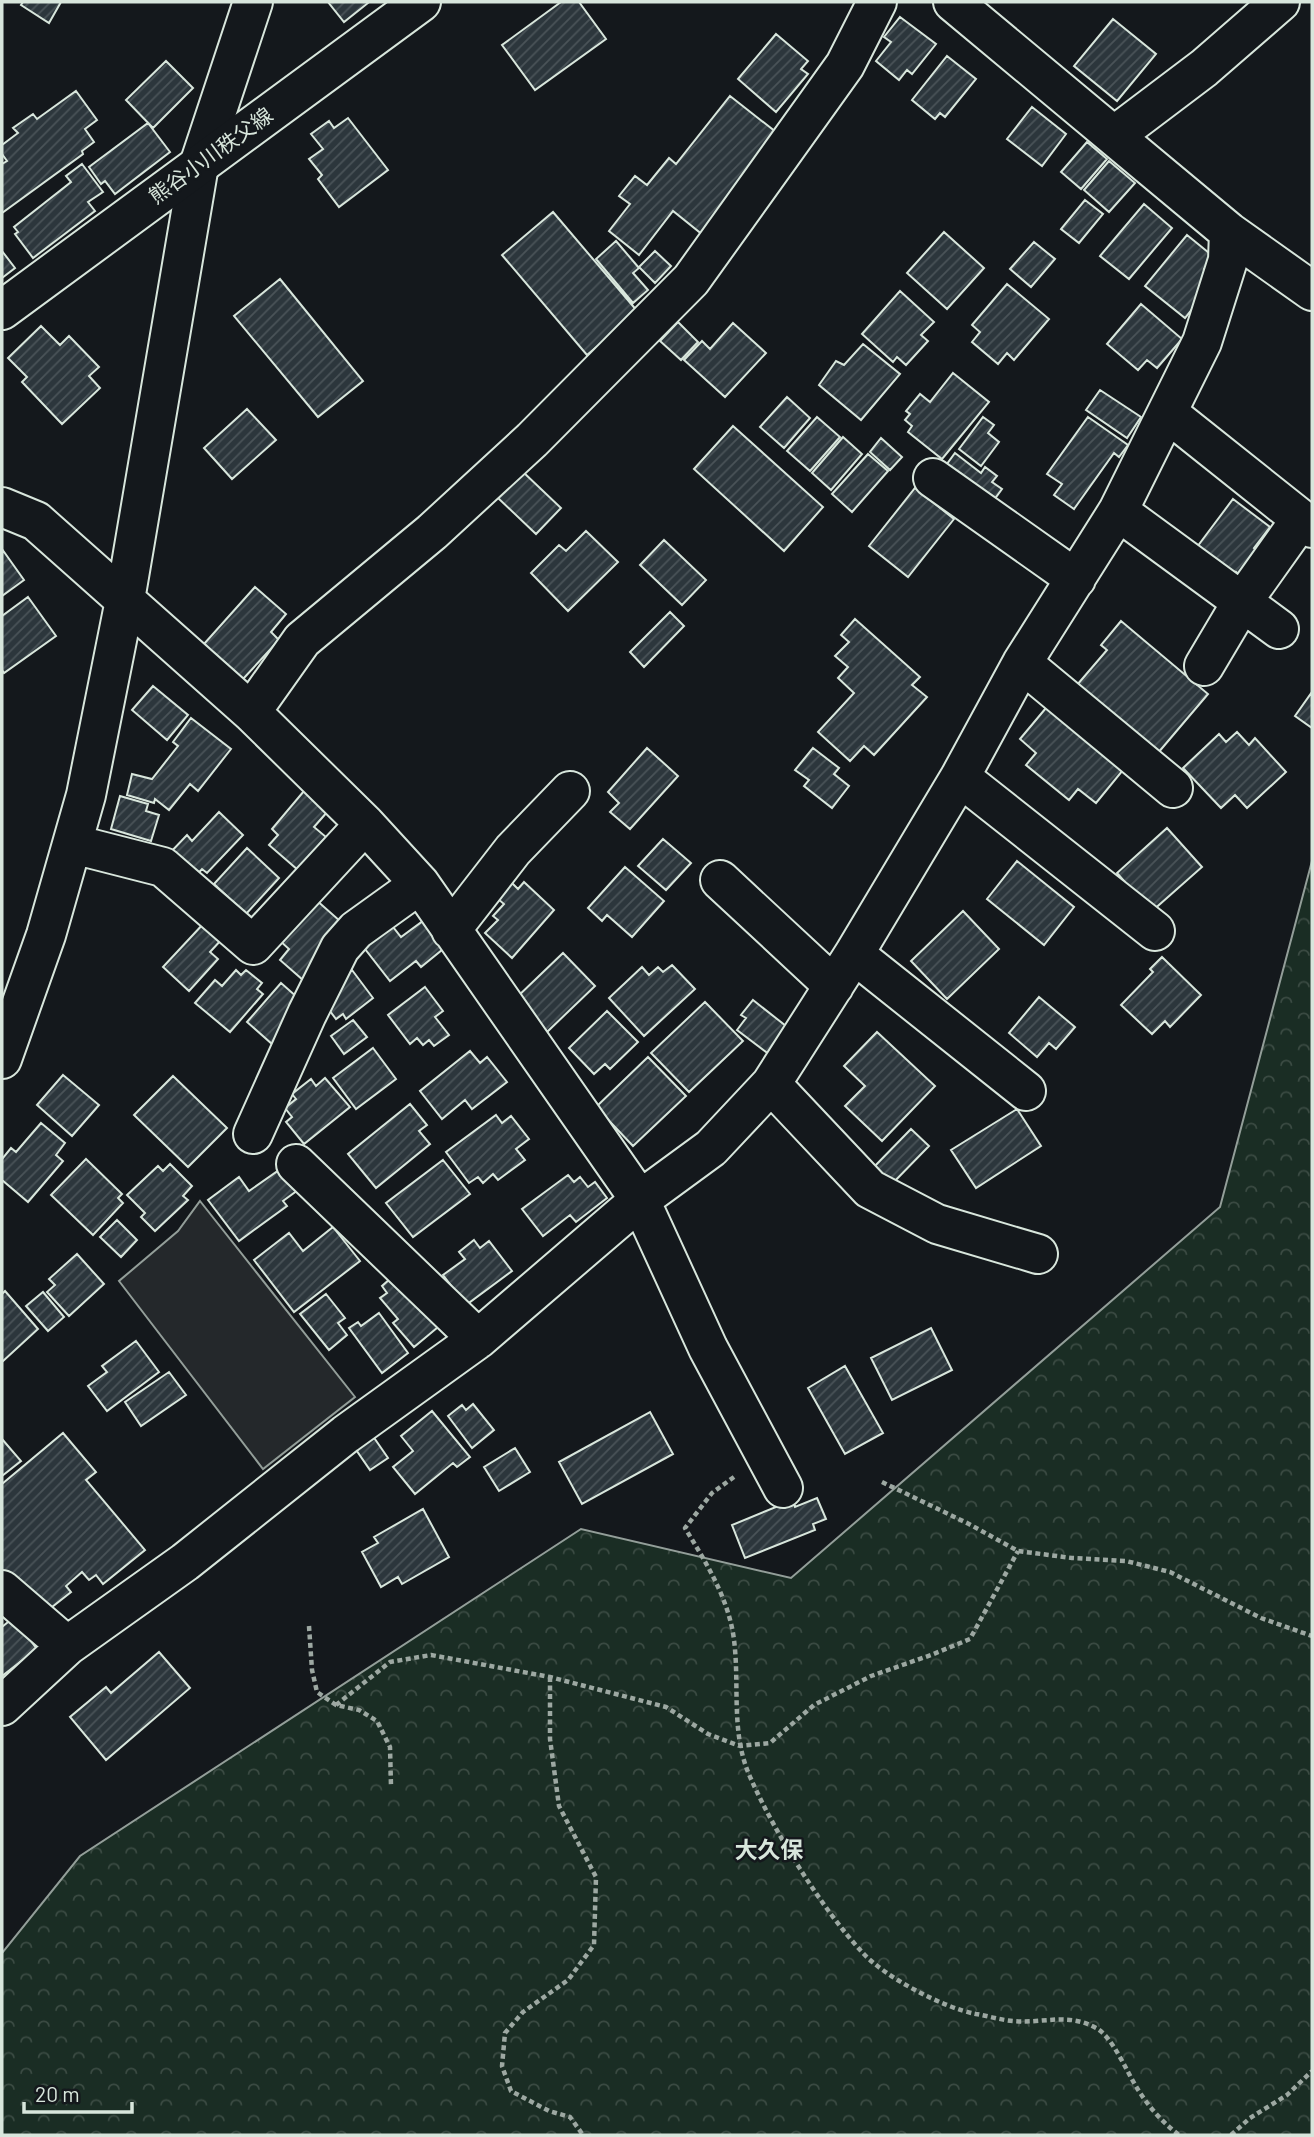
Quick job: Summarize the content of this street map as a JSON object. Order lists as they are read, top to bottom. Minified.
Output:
{"streets":{"street":["熊谷小川秩父線"]},"districts":["大久保"],"scale_bar":"20 m"}
